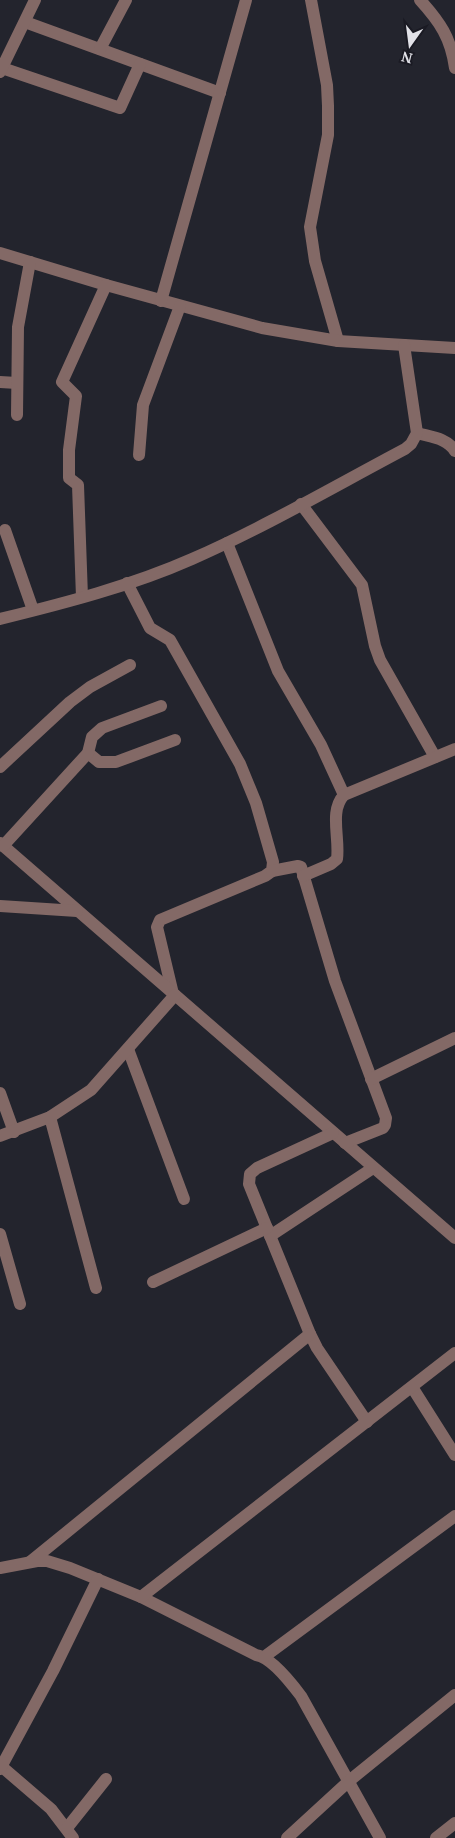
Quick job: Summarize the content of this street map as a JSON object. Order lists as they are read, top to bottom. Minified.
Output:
{"north":"bottom"}
